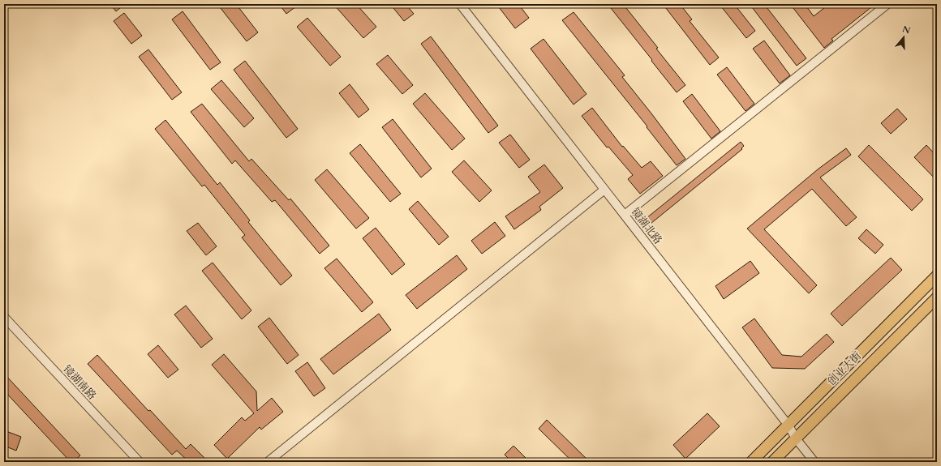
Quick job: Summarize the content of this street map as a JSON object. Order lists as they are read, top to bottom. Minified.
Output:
{"streets":{"main road":["创业大街"],"street":["镜湖北路","镜湖南路"]},"crossings":[["镜湖北路","创业大街"]],"north":"top"}
